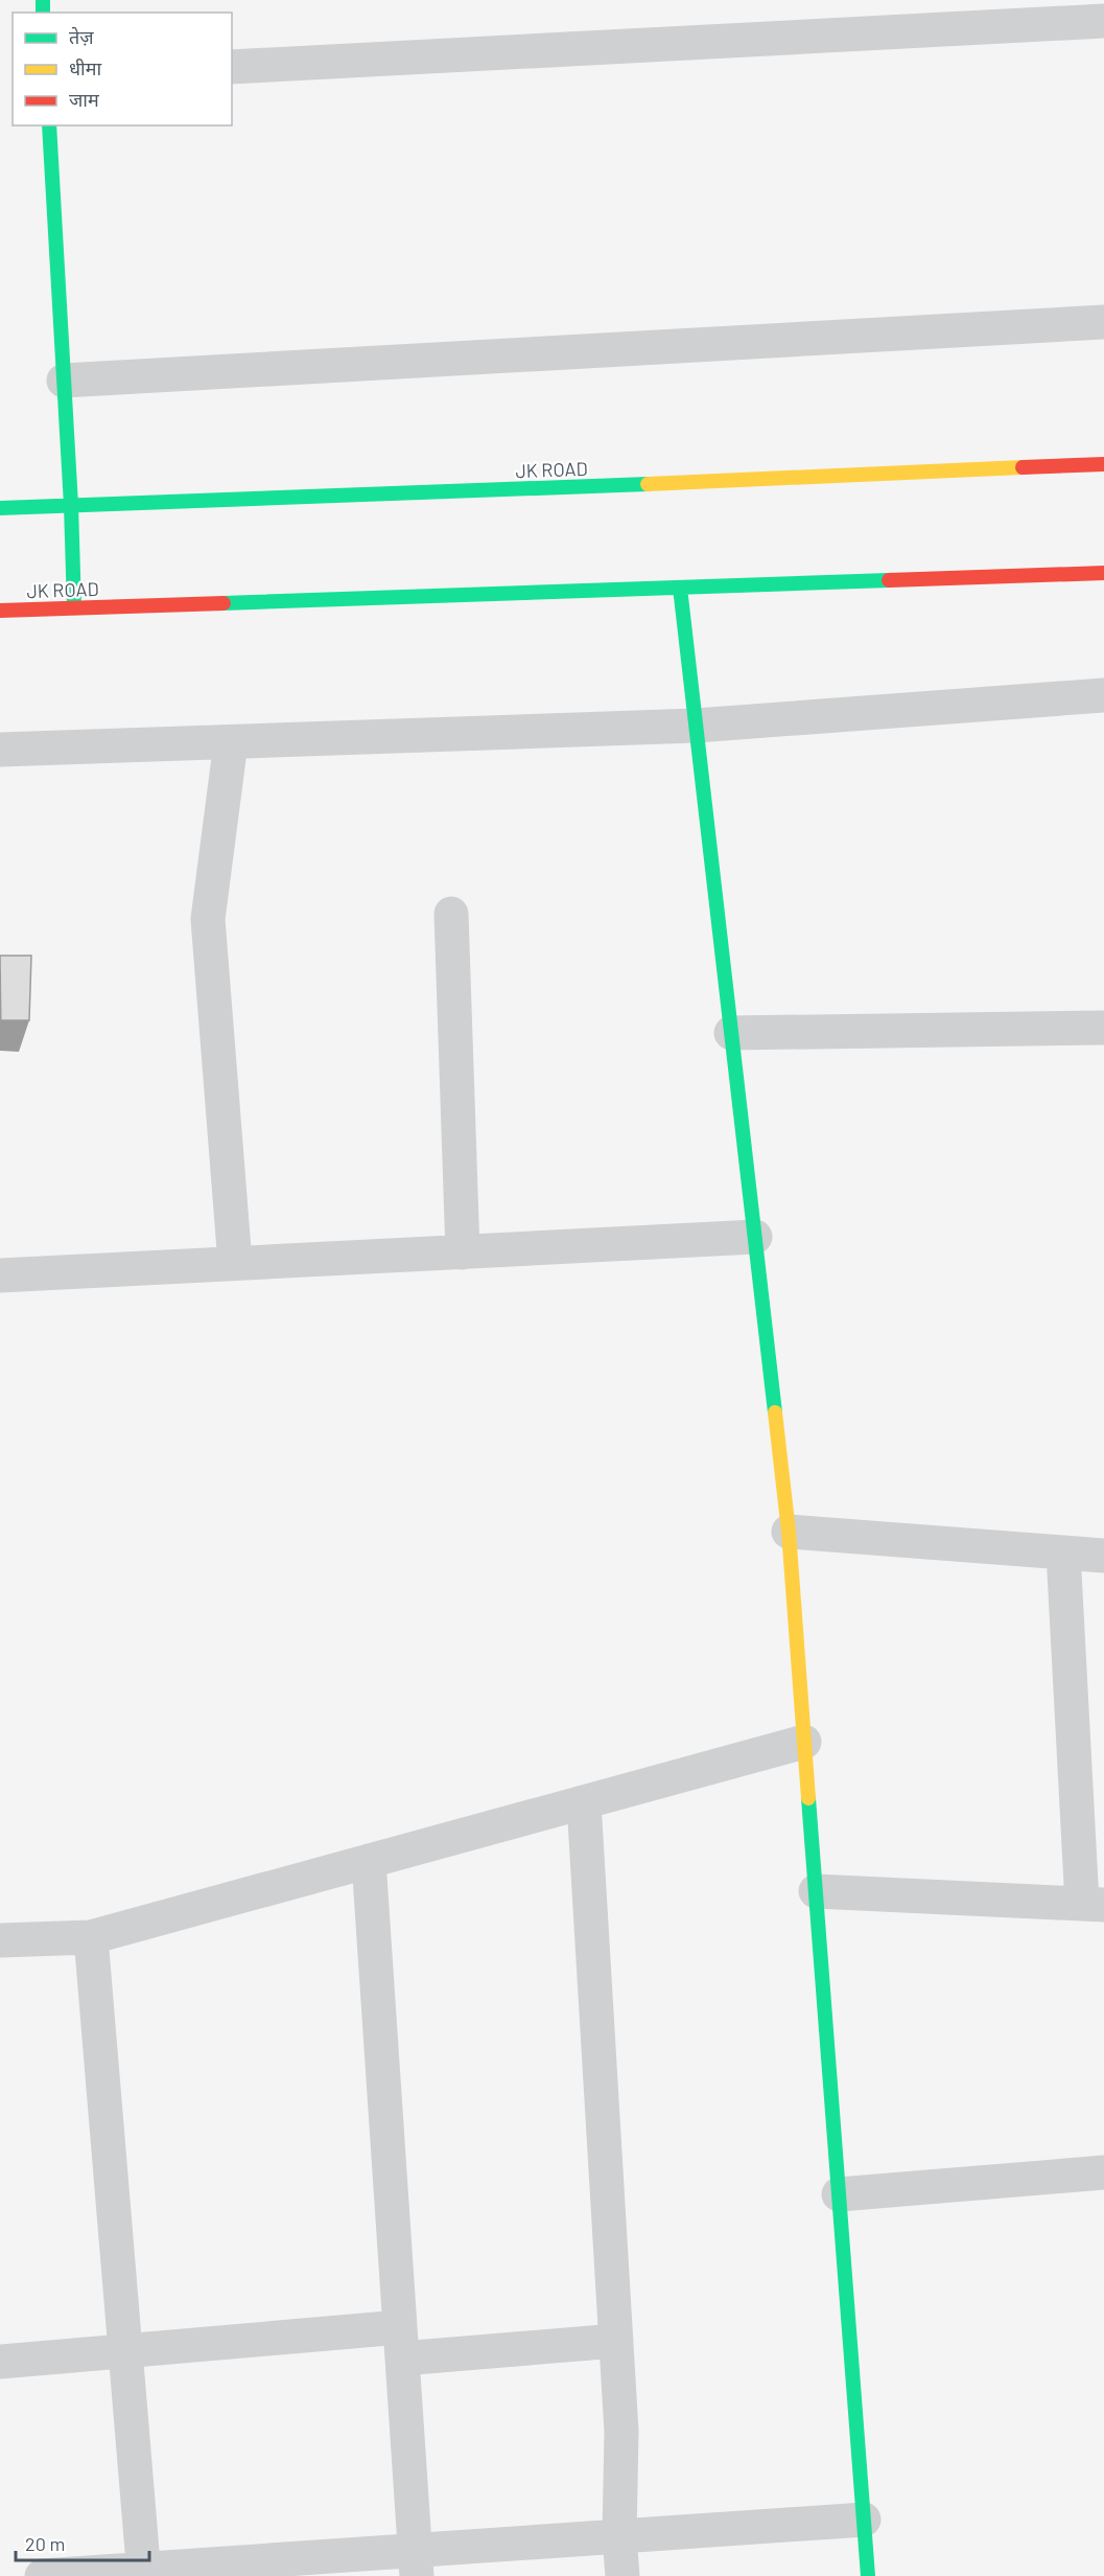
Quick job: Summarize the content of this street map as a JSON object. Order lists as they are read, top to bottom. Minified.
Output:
{"streets":{"street":["JK ROAD"]},"legend":["तेज़","धीमा","जाम"],"scale_bar":"20 m"}
